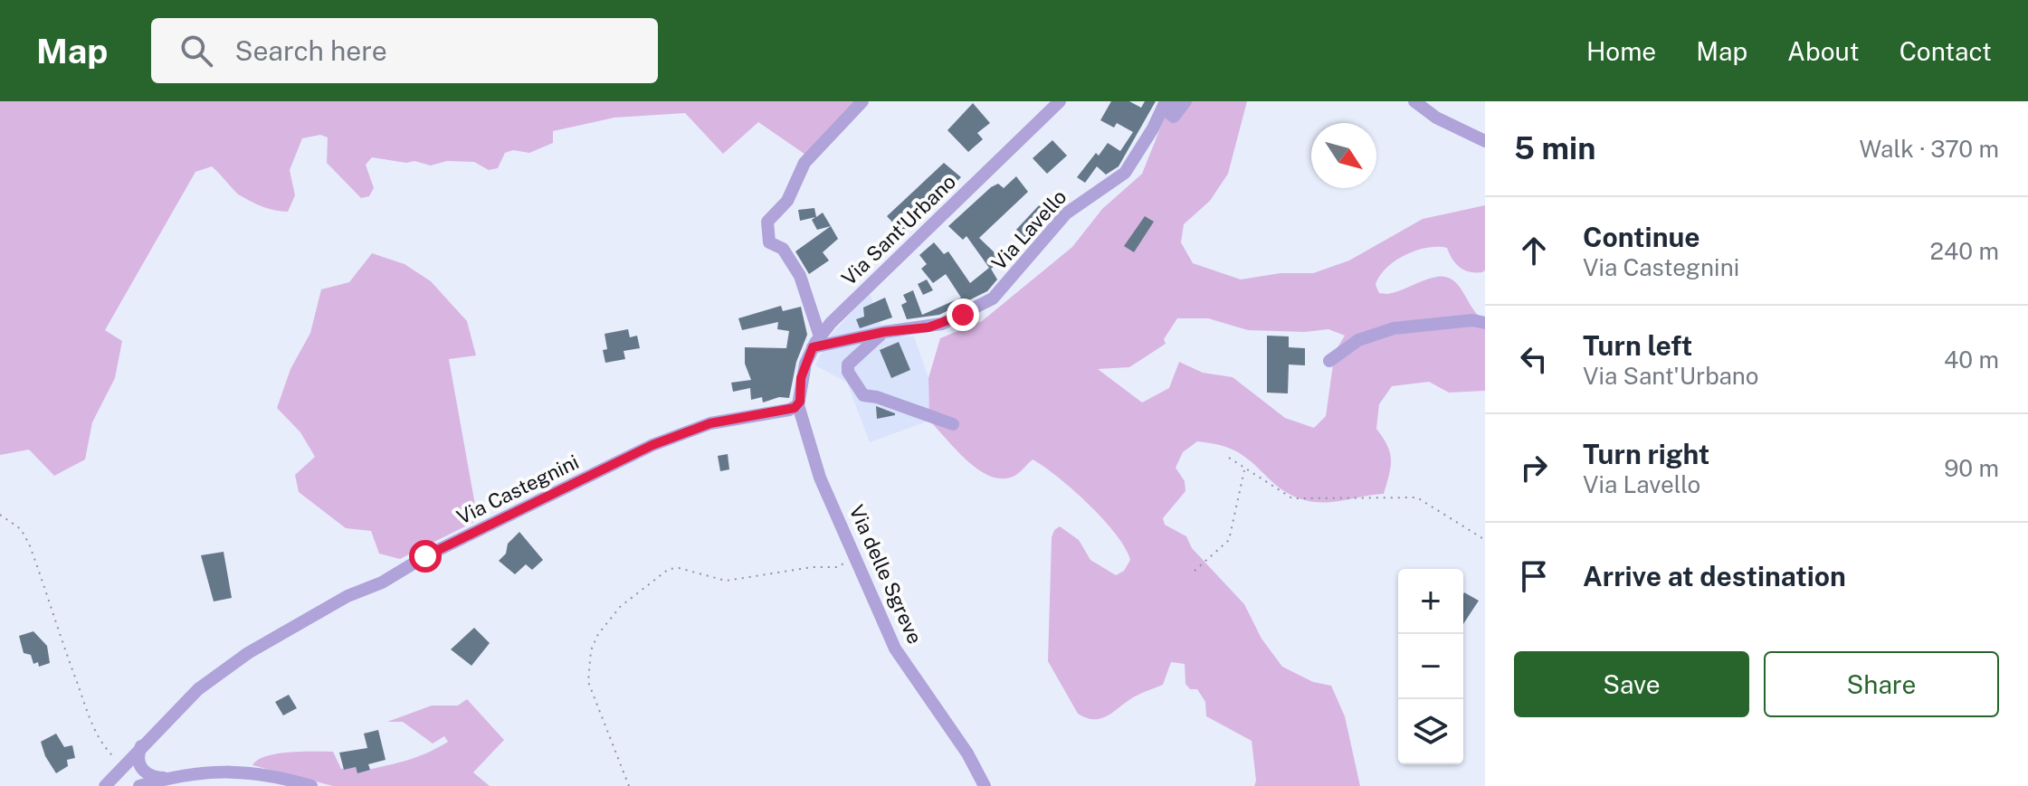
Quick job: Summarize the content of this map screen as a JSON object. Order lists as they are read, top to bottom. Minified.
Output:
{"streets":{"street":["Via Sant'Urbano","Via Lavello","Via Castegnini","Via delle Sgreve"]},"crossings":[["Via Sant'Urbano","Via Lavello"],["Via Sant'Urbano","Via Castegnini"],["Via Sant'Urbano","Via delle Sgreve"],["Via Castegnini","Via delle Sgreve"]],"north":"bottom right","page":{"header":"Map","search":"Search here","nav":["Home","Map","About","Contact"],"heading":["5 min","Walk · 370 m"],"list":[["Continue","Via Castegnini","240 m"],["Turn left","Via Sant'Urbano","40 m"],["Turn right","Via Lavello","90 m"],"Arrive at destination"],"map_buttons":["+","−"],"buttons":["Save","Share"]}}
